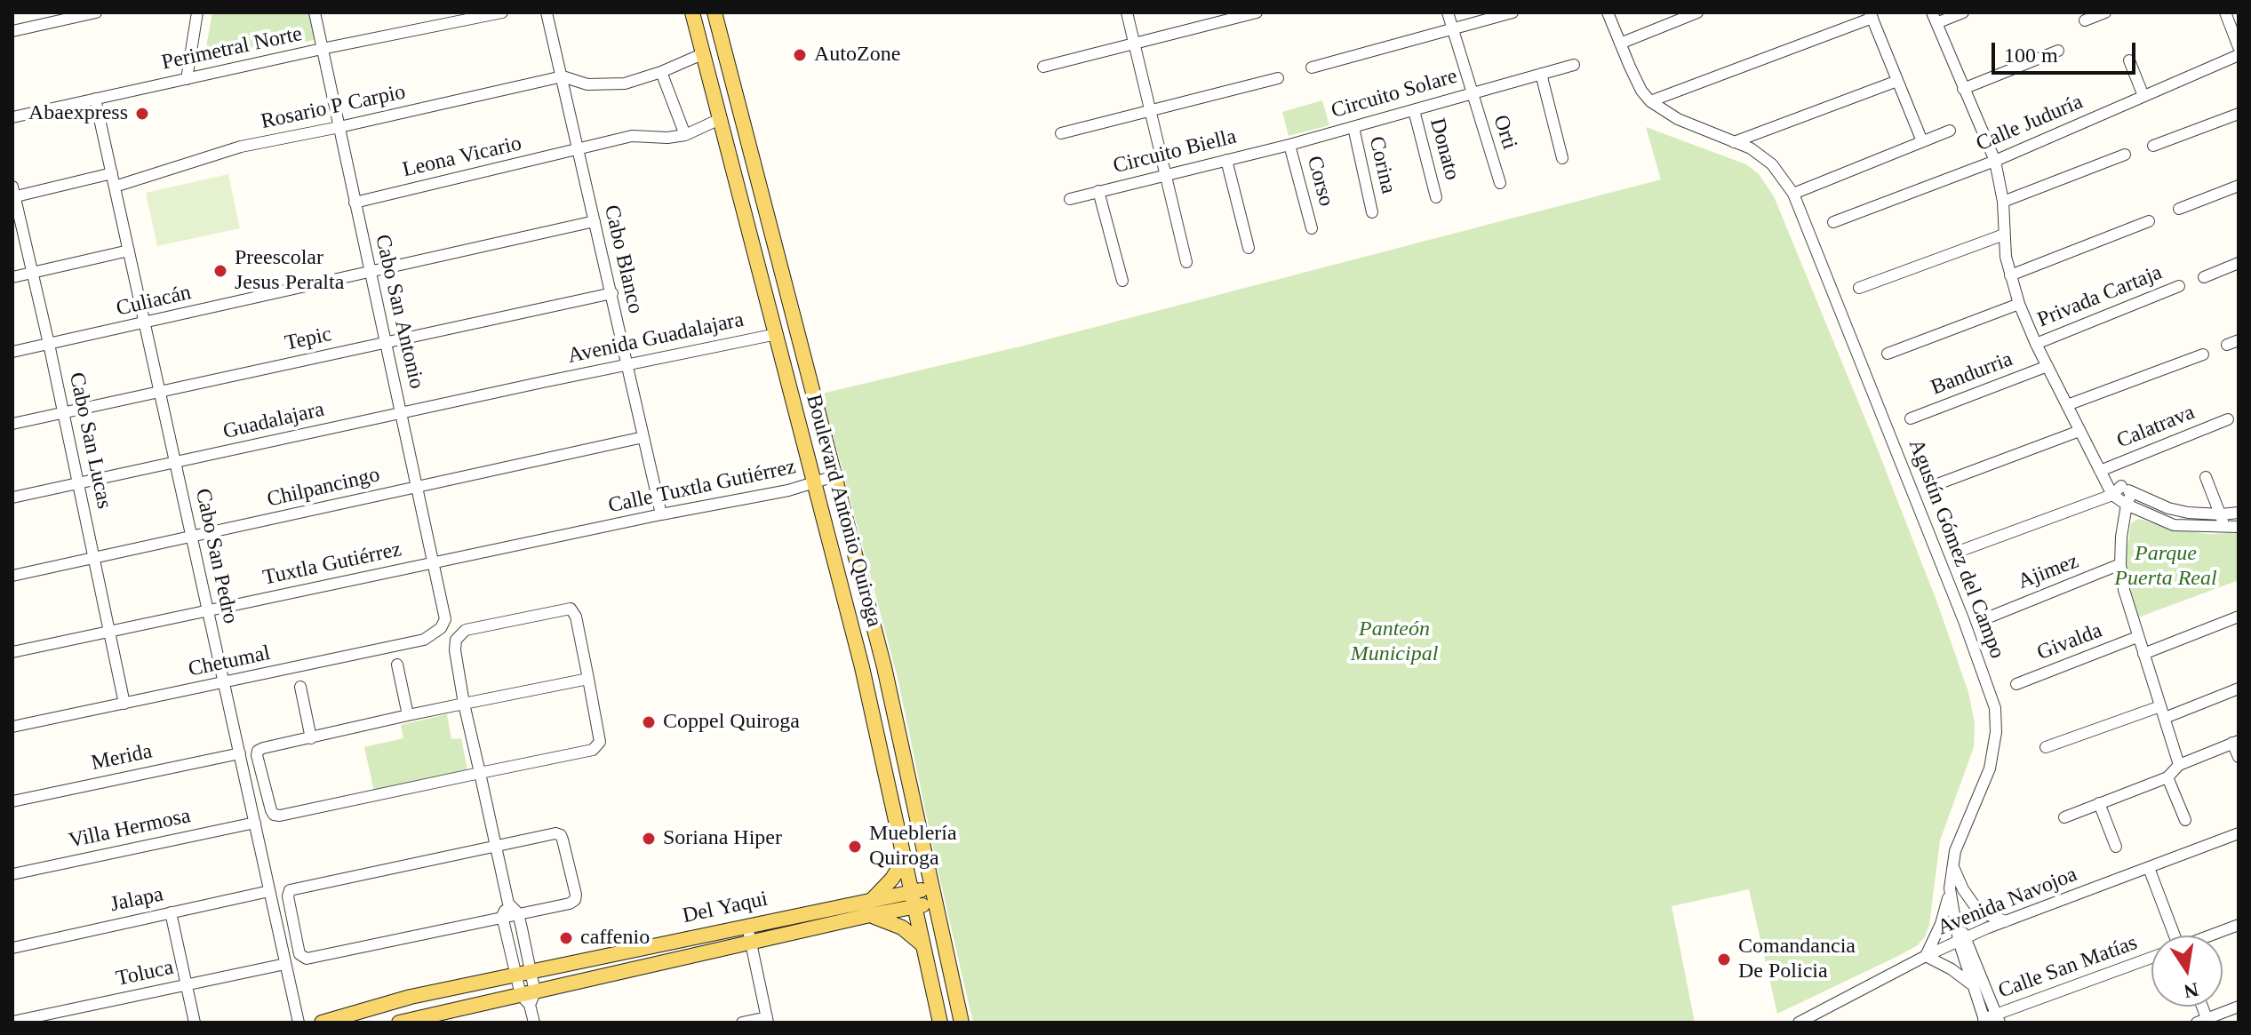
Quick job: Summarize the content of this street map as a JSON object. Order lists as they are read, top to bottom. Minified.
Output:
{"streets":{"main road":["Boulevard Antonio Quiroga","Del Yaqui"],"street":["Perimetral Norte","Circuito Solare","Rosario P Carpio","Calle Juduría","Orti","Donato","Circuito Biella","Leona Vicario","Corina","Corso","Cabo Blanco","Privada Cartaja","Culiacán","Cabo San Antonio","Avenida Guadalajara","Tepic","Bandurria","Guadalajara","Calatrava","Cabo San Lucas","Calle Tuxtla Gutiérrez","Chilpancingo","Agustín Gómez del Campo","Cabo San Pedro","Tuxtla Gutiérrez","Ajimez","Givalda","Chetumal","Merida","Villa Hermosa","Jalapa","Avenida Navojoa","Calle San Matías","Toluca"]},"crossings":[["Perimetral Norte","Cabo San Antonio"],["Perimetral Norte","Cabo San Pedro"],["Circuito Solare","Orti"],["Circuito Solare","Donato"],["Circuito Solare","Circuito Biella"],["Circuito Solare","Corina"],["Circuito Solare","Corso"],["Rosario P Carpio","Cabo Blanco"],["Rosario P Carpio","Cabo San Antonio"],["Rosario P Carpio","Cabo San Pedro"],["Circuito Biella","Corso"],["Leona Vicario","Cabo Blanco"],["Leona Vicario","Cabo San Antonio"],["Cabo Blanco","Culiacán"],["Cabo Blanco","Avenida Guadalajara"],["Cabo Blanco","Tepic"],["Cabo Blanco","Calle Tuxtla Gutiérrez"],["Cabo Blanco","Chilpancingo"],["Culiacán","Cabo San Antonio"],["Culiacán","Cabo San Lucas"],["Culiacán","Cabo San Pedro"],["Cabo San Antonio","Tepic"],["Cabo San Antonio","Guadalajara"],["Cabo San Antonio","Chilpancingo"],["Cabo San Antonio","Tuxtla Gutiérrez"],["Cabo San Antonio","Chetumal"],["Avenida Guadalajara","Guadalajara"],["Avenida Guadalajara","Boulevard Antonio Quiroga"],["Tepic","Cabo San Lucas"],["Tepic","Cabo San Pedro"],["Guadalajara","Cabo San Lucas"],["Guadalajara","Cabo San Pedro"],["Cabo San Lucas","Chilpancingo"],["Cabo San Lucas","Tuxtla Gutiérrez"],["Cabo San Lucas","Chetumal"],["Calle Tuxtla Gutiérrez","Boulevard Antonio Quiroga"],["Calle Tuxtla Gutiérrez","Tuxtla Gutiérrez"],["Chilpancingo","Cabo San Pedro"],["Boulevard Antonio Quiroga","Del Yaqui"],["Agustín Gómez del Campo","Avenida Navojoa"],["Cabo San Pedro","Tuxtla Gutiérrez"],["Cabo San Pedro","Chetumal"],["Cabo San Pedro","Merida"],["Cabo San Pedro","Villa Hermosa"],["Cabo San Pedro","Jalapa"],["Cabo San Pedro","Toluca"]],"parks":["Parque Puerta Real","Panteón Municipal"],"places":["AutoZone","Abaexpress","Preescolar Jesus Peralta","Coppel Quiroga","Soriana Hiper","Mueblería Quiroga","caffenio","Comandancia De Policia"],"scale_bar":"100 m","north":"bottom"}
